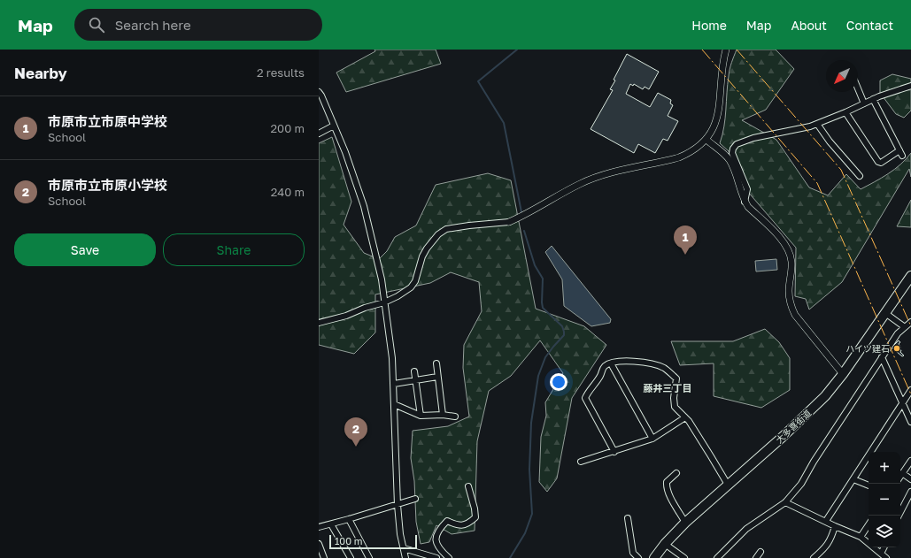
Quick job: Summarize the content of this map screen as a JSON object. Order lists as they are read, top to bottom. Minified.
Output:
{"streets":{"highway":["大多喜街道"]},"districts":["藤井三丁目"],"places":["ハイツ建石"],"scale_bar":"100 m","north":"bottom left","page":{"header":"Map","search":"Search here","nav":["Home","Map","About","Contact"],"heading":["Nearby","2 results"],"list":[{"mark":"1","name":"市原市立市原中学校","note":"School","value":"200 m"},{"mark":"2","name":"市原市立市原小学校","note":"School","value":"240 m"}],"buttons":["Save","Share"],"pins":["1","2"],"map_buttons":["+","−"],"scale":"100 m"}}
